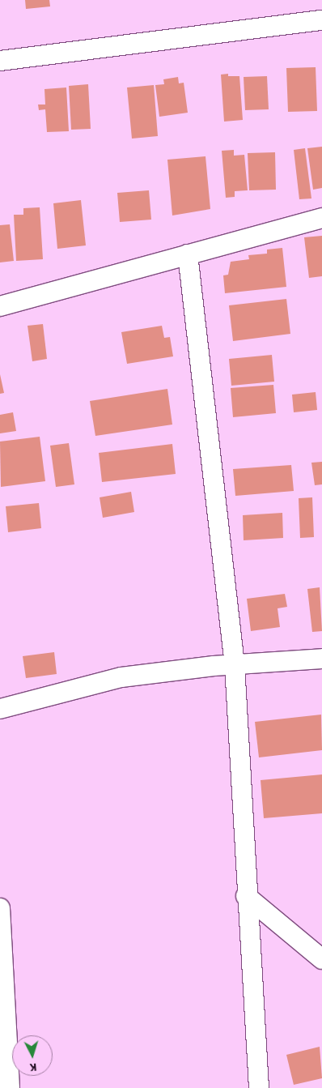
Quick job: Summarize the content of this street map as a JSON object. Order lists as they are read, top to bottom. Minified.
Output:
{"north":"bottom"}
